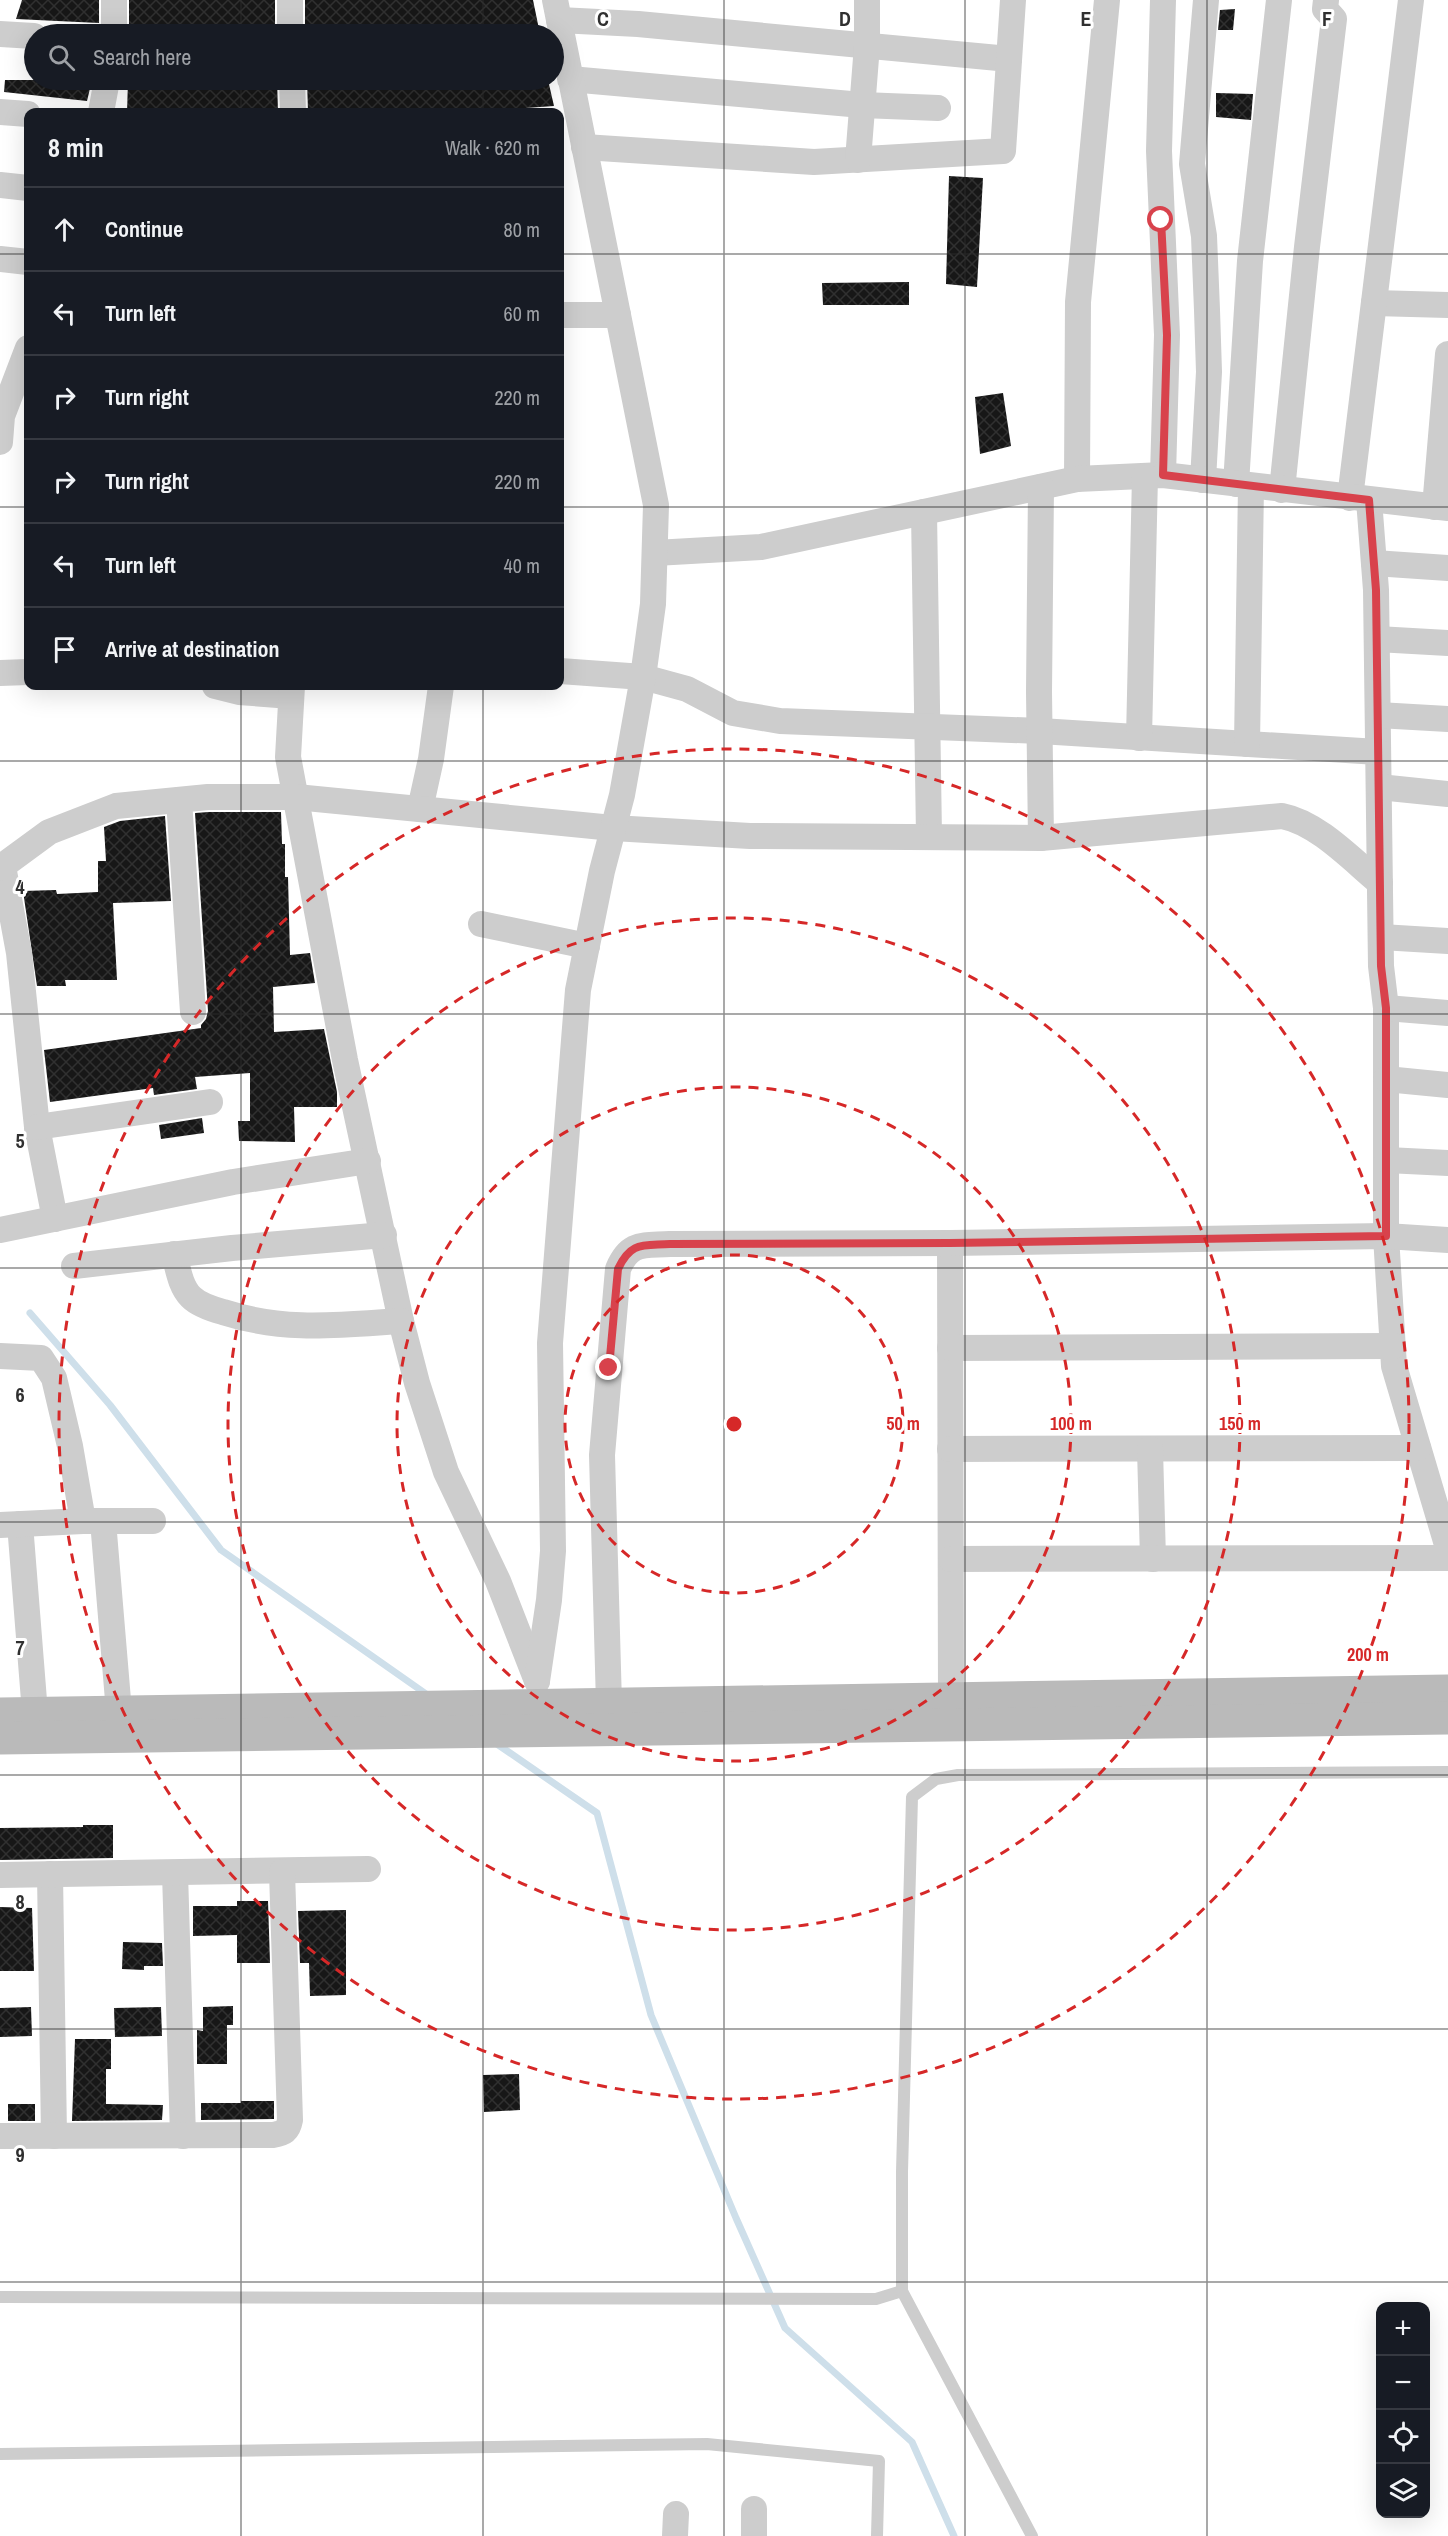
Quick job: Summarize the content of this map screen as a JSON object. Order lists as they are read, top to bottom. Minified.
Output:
{"page":{"search":"Search here","heading":["8 min","Walk · 620 m"],"list":[["Continue","80 m"],["Turn left","60 m"],["Turn right","220 m"],["Turn right","220 m"],["Turn left","40 m"],"Arrive at destination"],"map_buttons":["+","−"]},"grid":{"columns":["C","D","E","F"],"rows":["4","5","6","7","8","9"]},"rings":["50 m","100 m","150 m","200 m"]}
